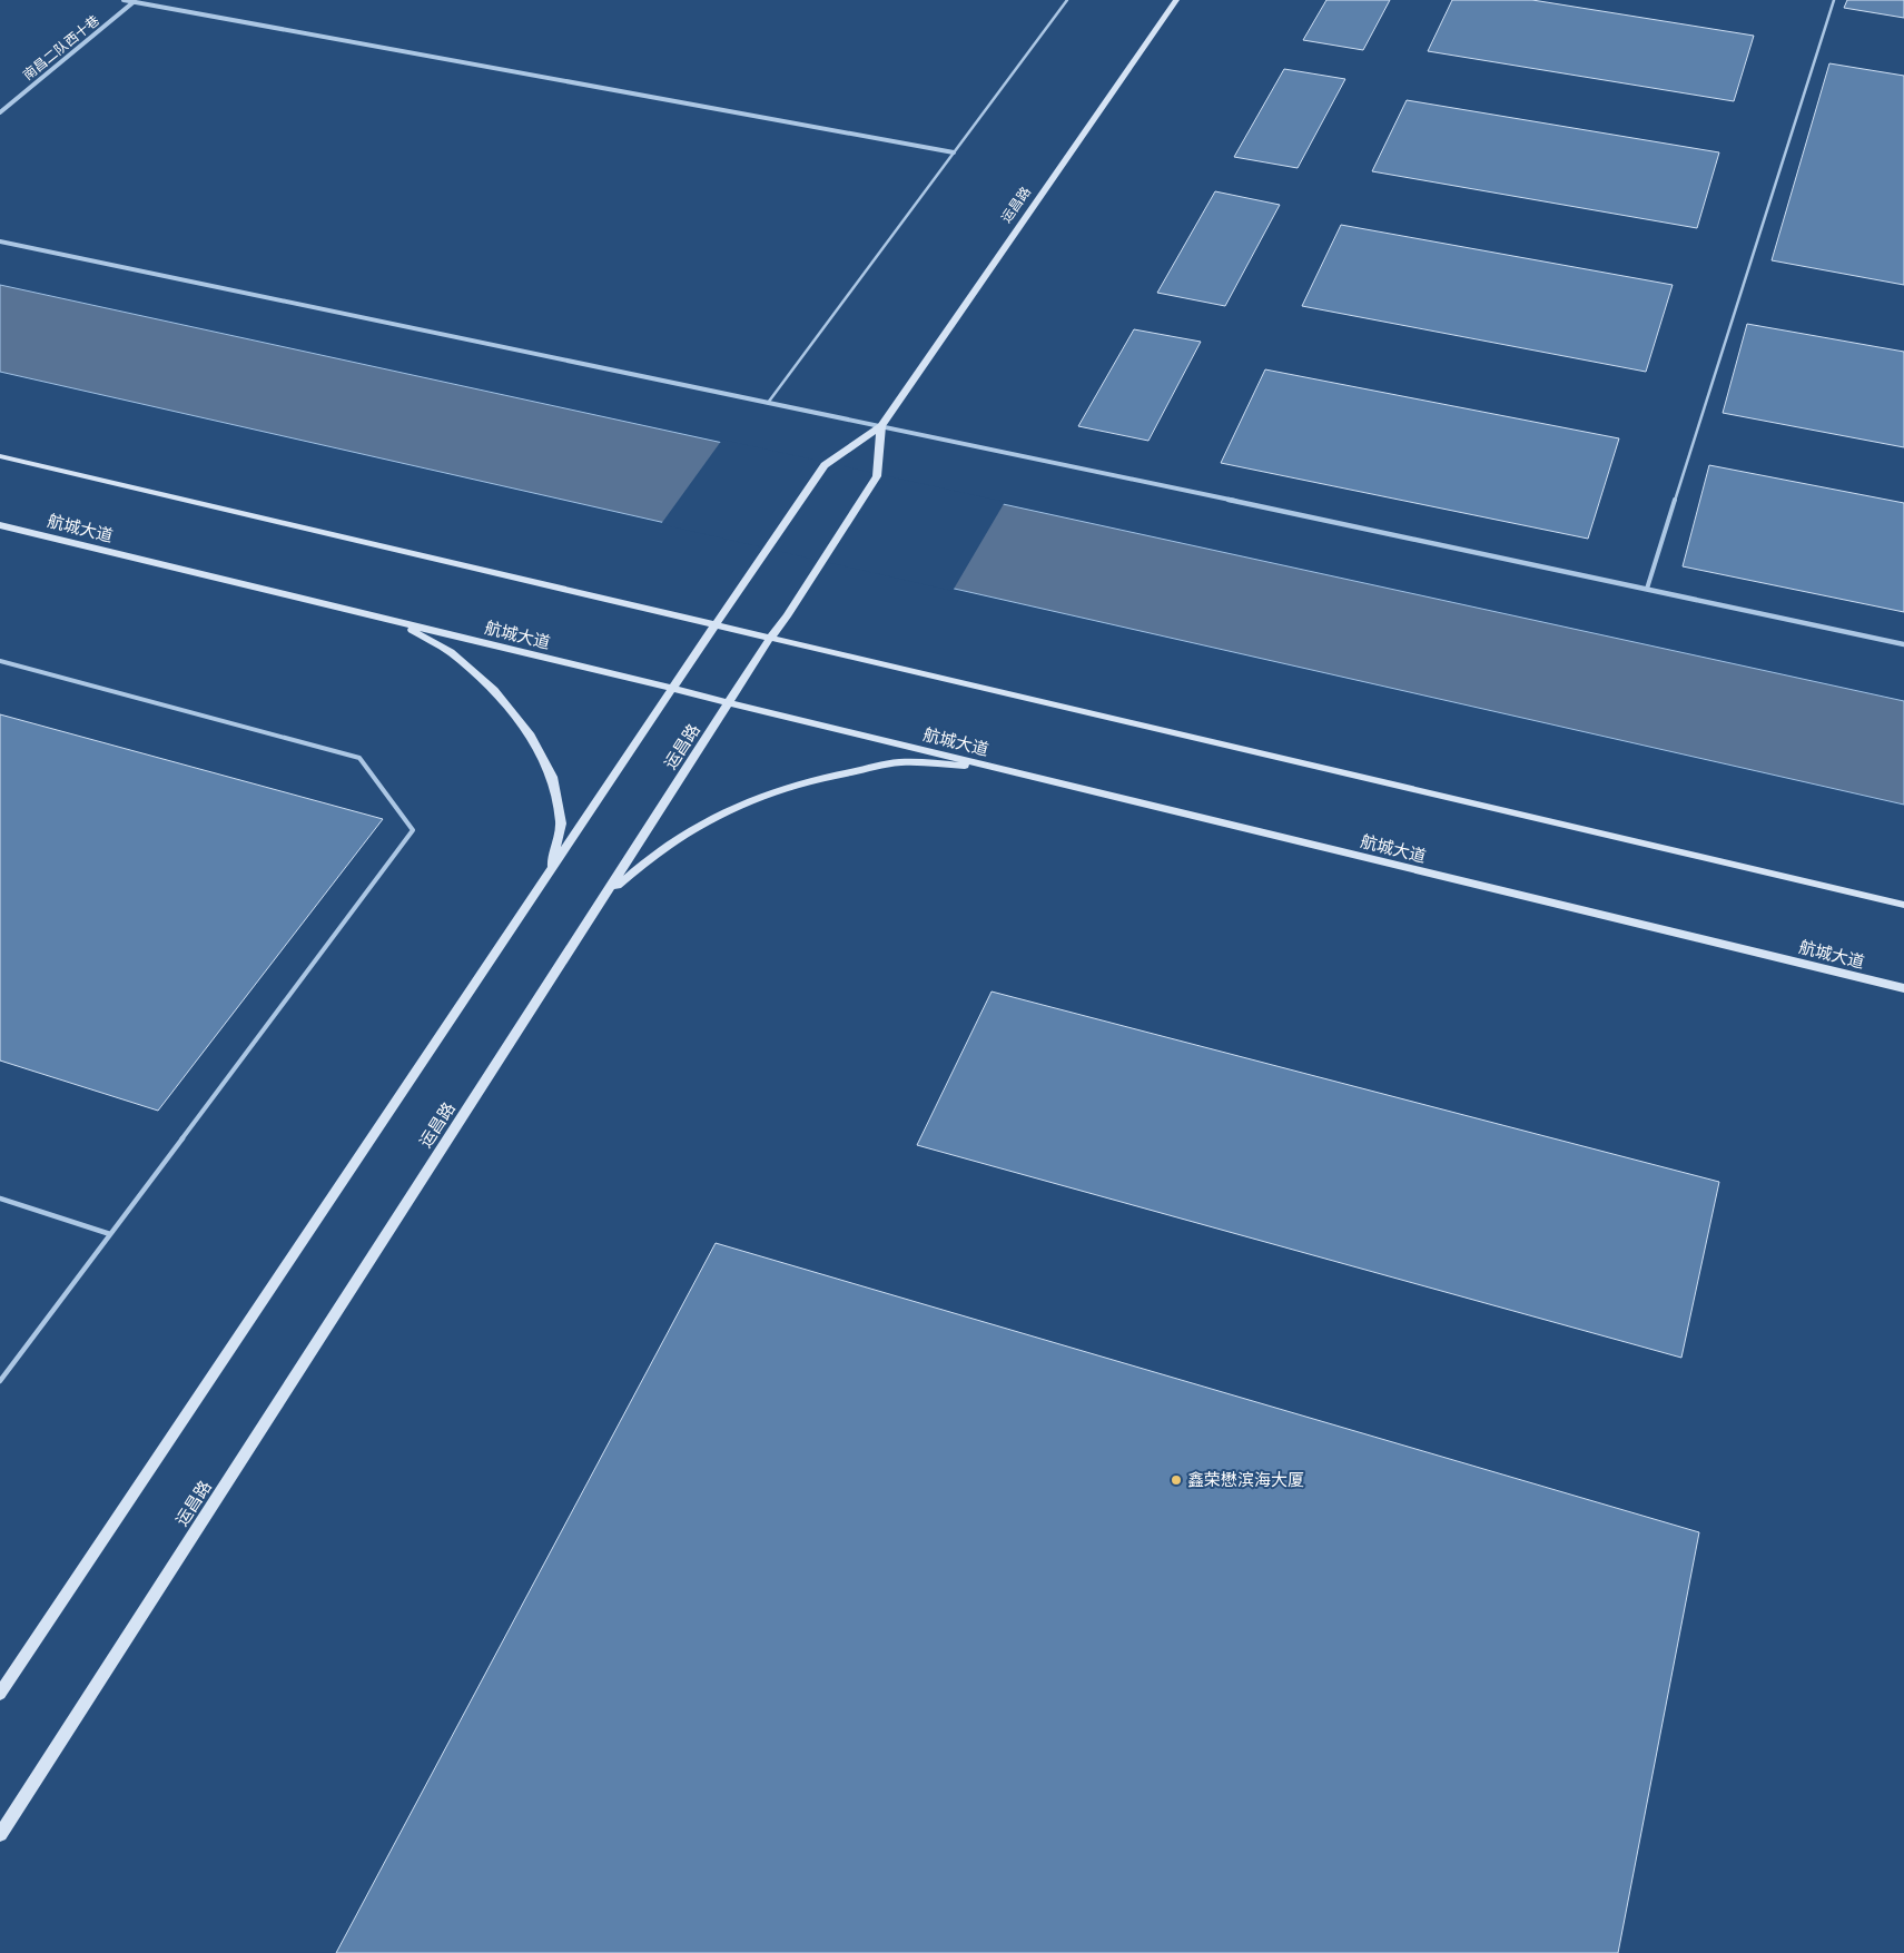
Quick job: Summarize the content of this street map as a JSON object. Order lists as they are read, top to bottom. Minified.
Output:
{"streets":{"main road":["运昌路","航城大道"],"street":["南昌二队西十巷"]},"crossings":[["运昌路","航城大道"]],"places":["鑫荣懋滨海大厦"]}
